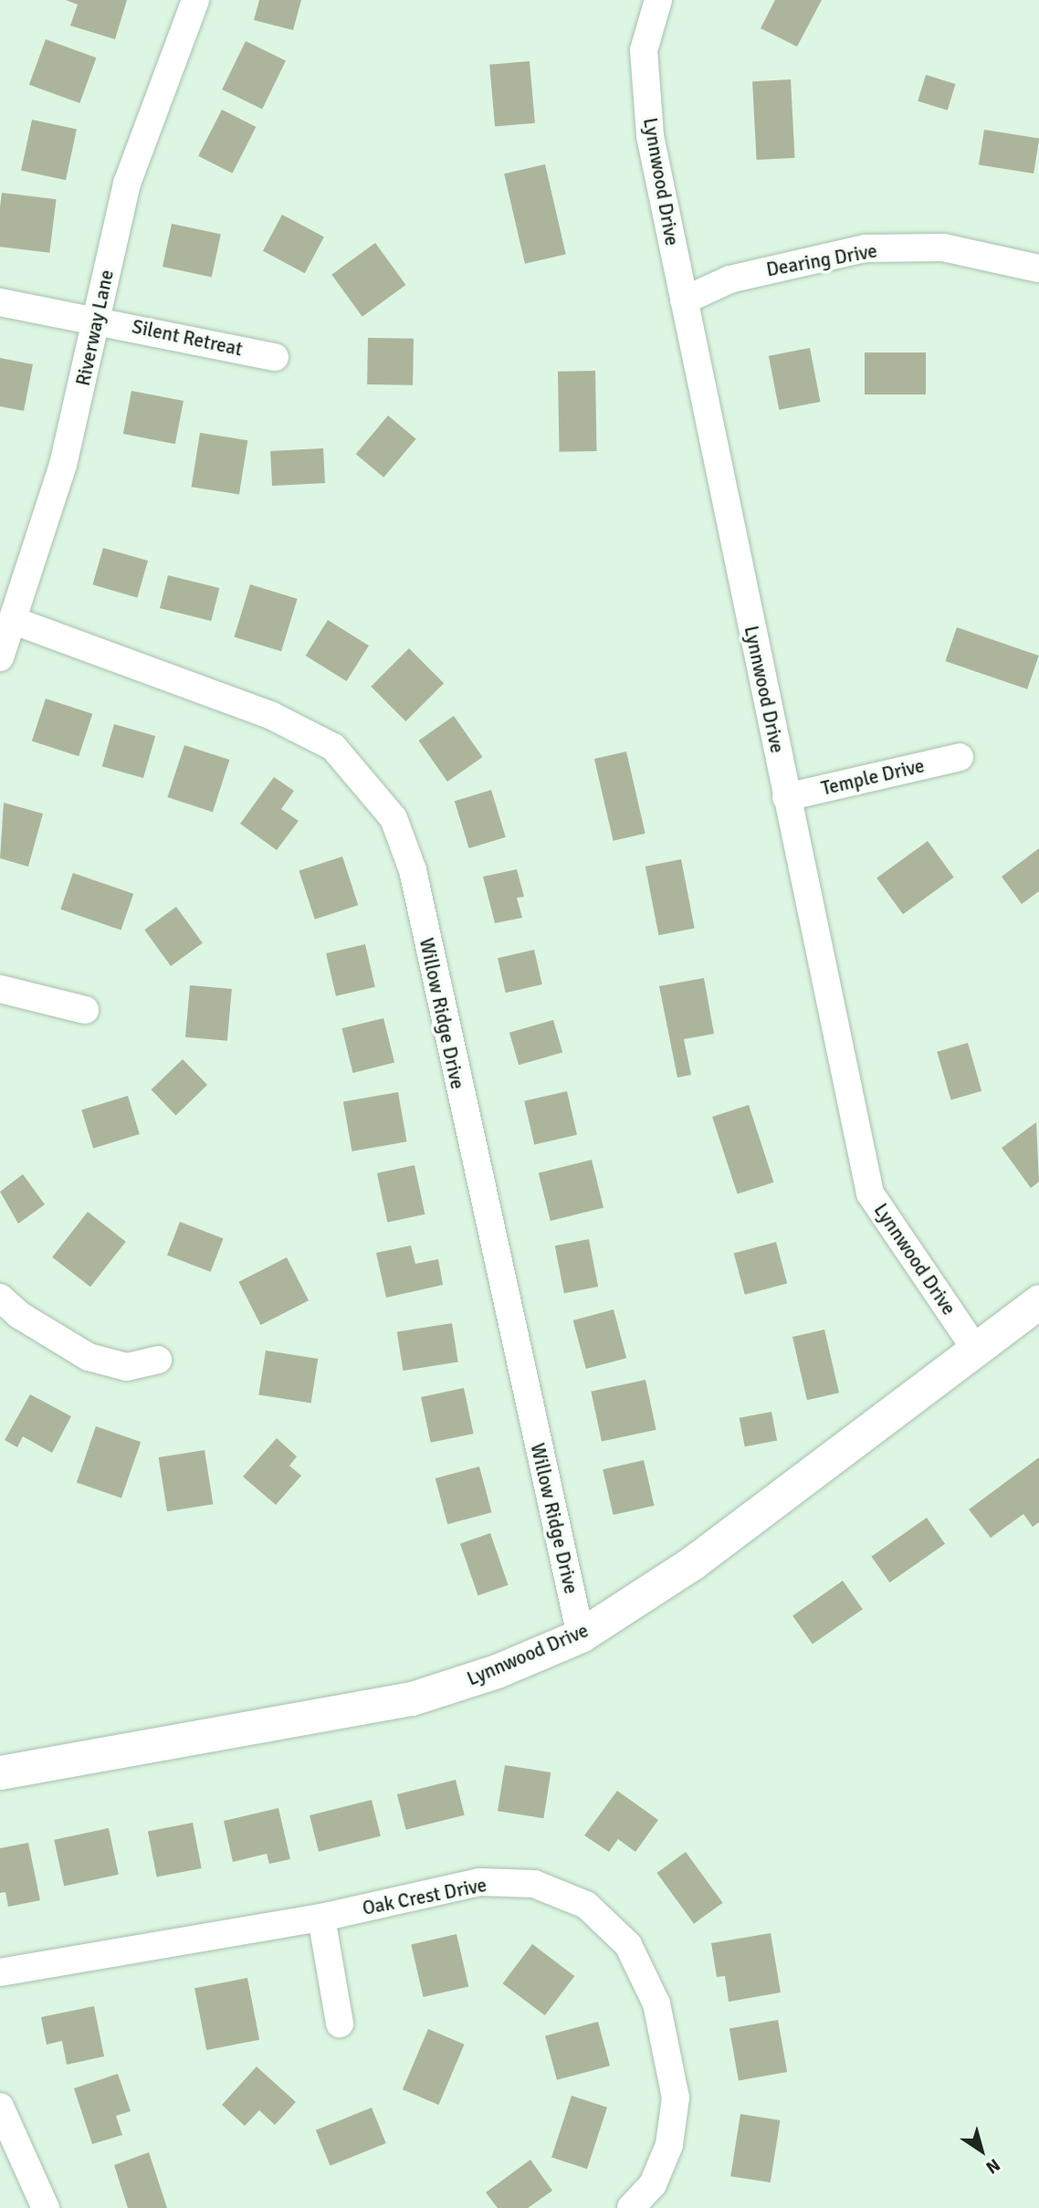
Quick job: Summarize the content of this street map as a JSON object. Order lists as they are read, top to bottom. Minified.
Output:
{"streets":{"street":["Lynnwood Drive","Dearing Drive","Riverway Lane","Silent Retreat","Temple Drive","Willow Ridge Drive","Oak Crest Drive"]},"crossings":[["Lynnwood Drive","Dearing Drive"],["Lynnwood Drive","Temple Drive"],["Lynnwood Drive","Willow Ridge Drive"],["Riverway Lane","Silent Retreat"],["Riverway Lane","Willow Ridge Drive"]],"north":"bottom right"}
